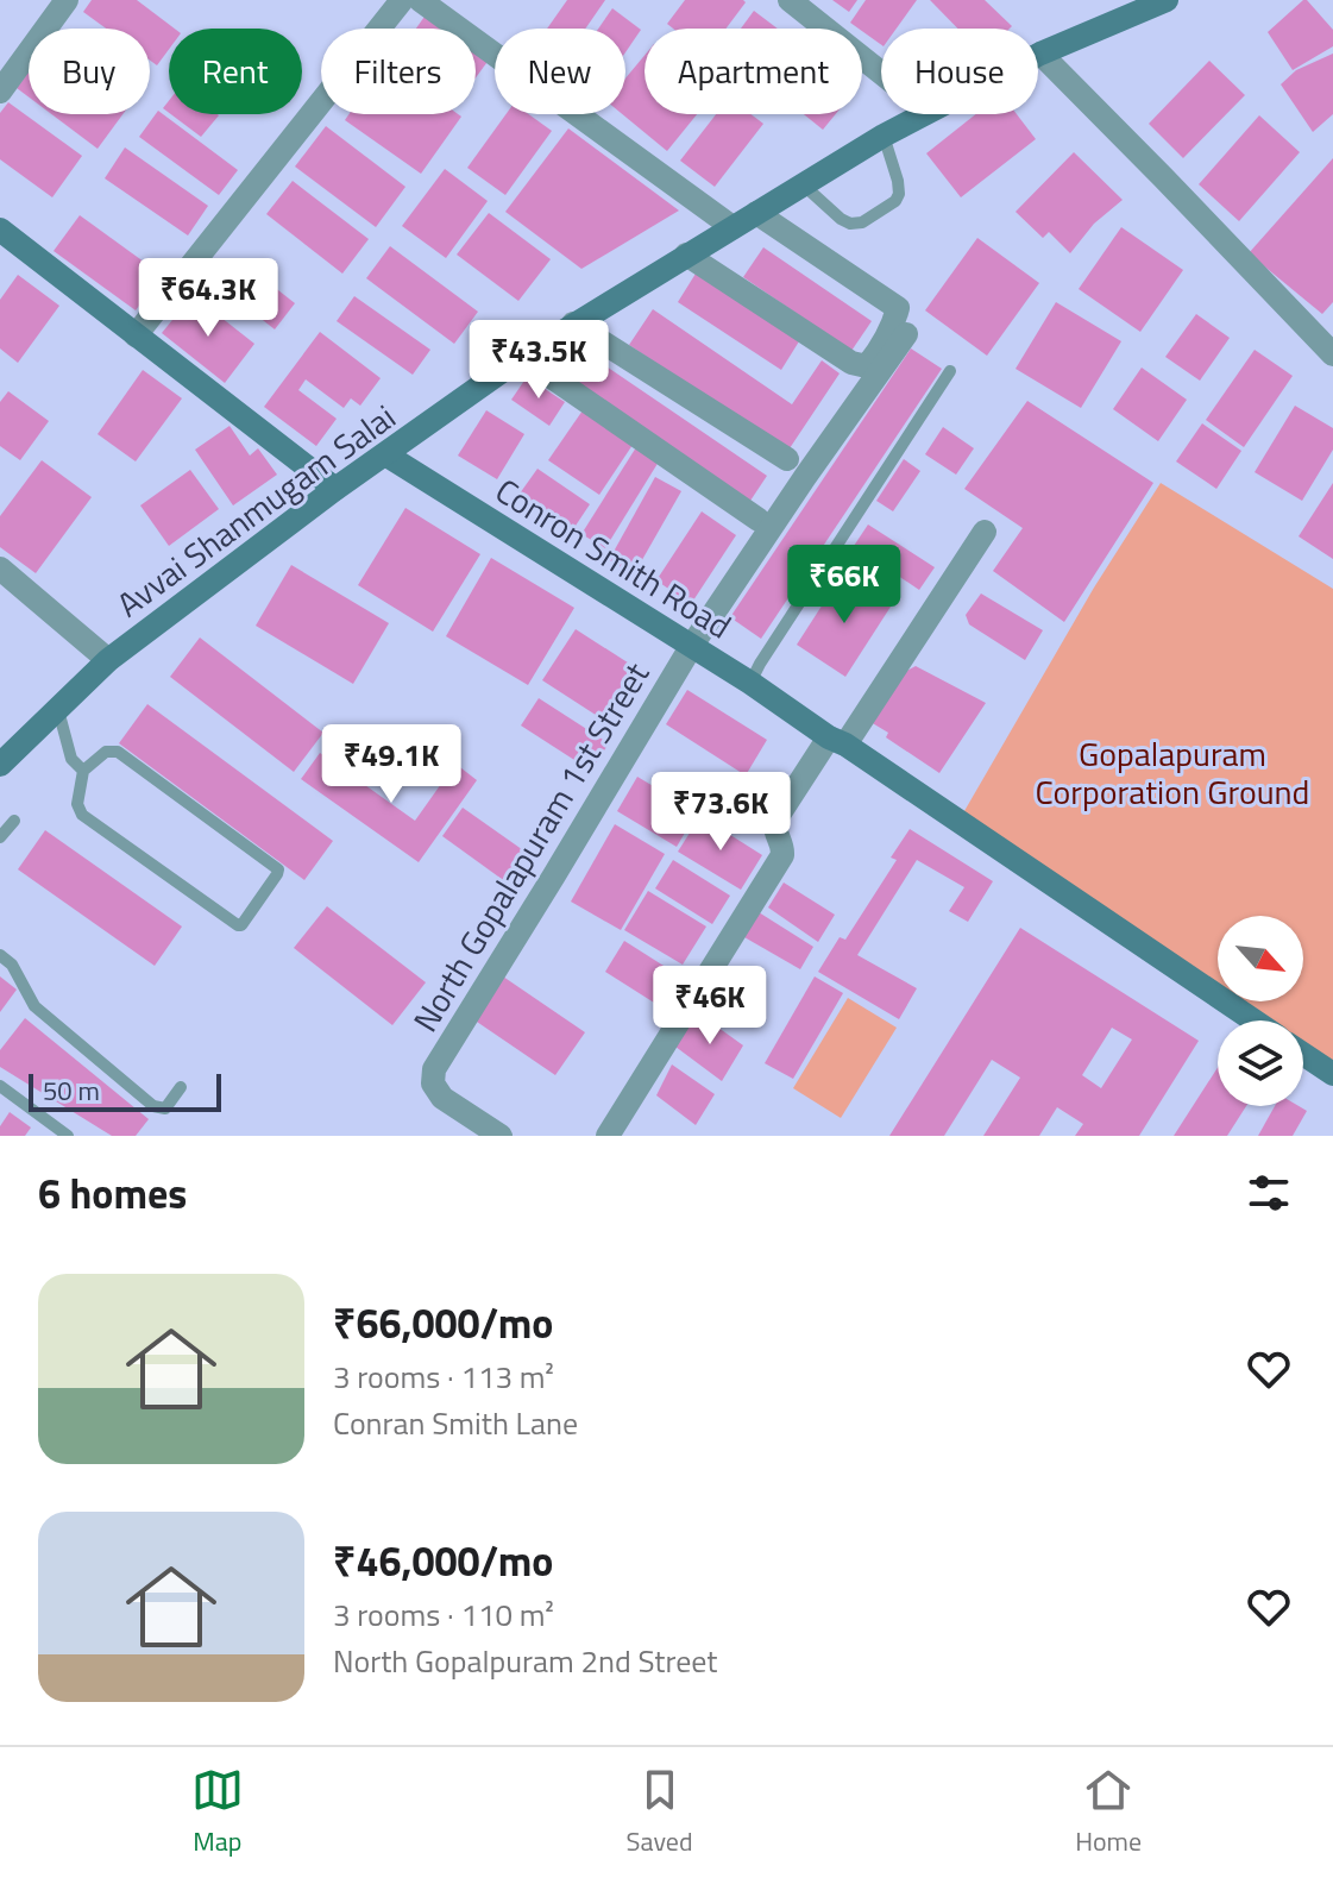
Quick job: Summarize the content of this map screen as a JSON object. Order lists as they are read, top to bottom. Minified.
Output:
{"streets":{"main road":["Avvai Shanmugam Salai","Conron Smith Road"],"street":["North Gopalapuram 1st Street"]},"crossings":[["Avvai Shanmugam Salai","Conron Smith Road"],["Conron Smith Road","North Gopalapuram 1st Street"]],"parks":["Gopalapuram Corporation Ground"],"scale_bar":"50 m","north":"bottom right","page":{"chip":["Buy","Rent","Filters","New","Apartment","House"],"price":["₹64.3K","₹43.5K","₹66K","₹49.1K","₹73.6K","₹46K"],"scale":"50 m","heading":"6 homes","list":[{"name":"₹66,000/mo","note":"3 rooms · 113 m² · Conran Smith Lane"},{"name":"₹46,000/mo","note":"3 rooms · 110 m² · North Gopalpuram 2nd Street"}],"tabs":["Map","Saved","Home"]}}
